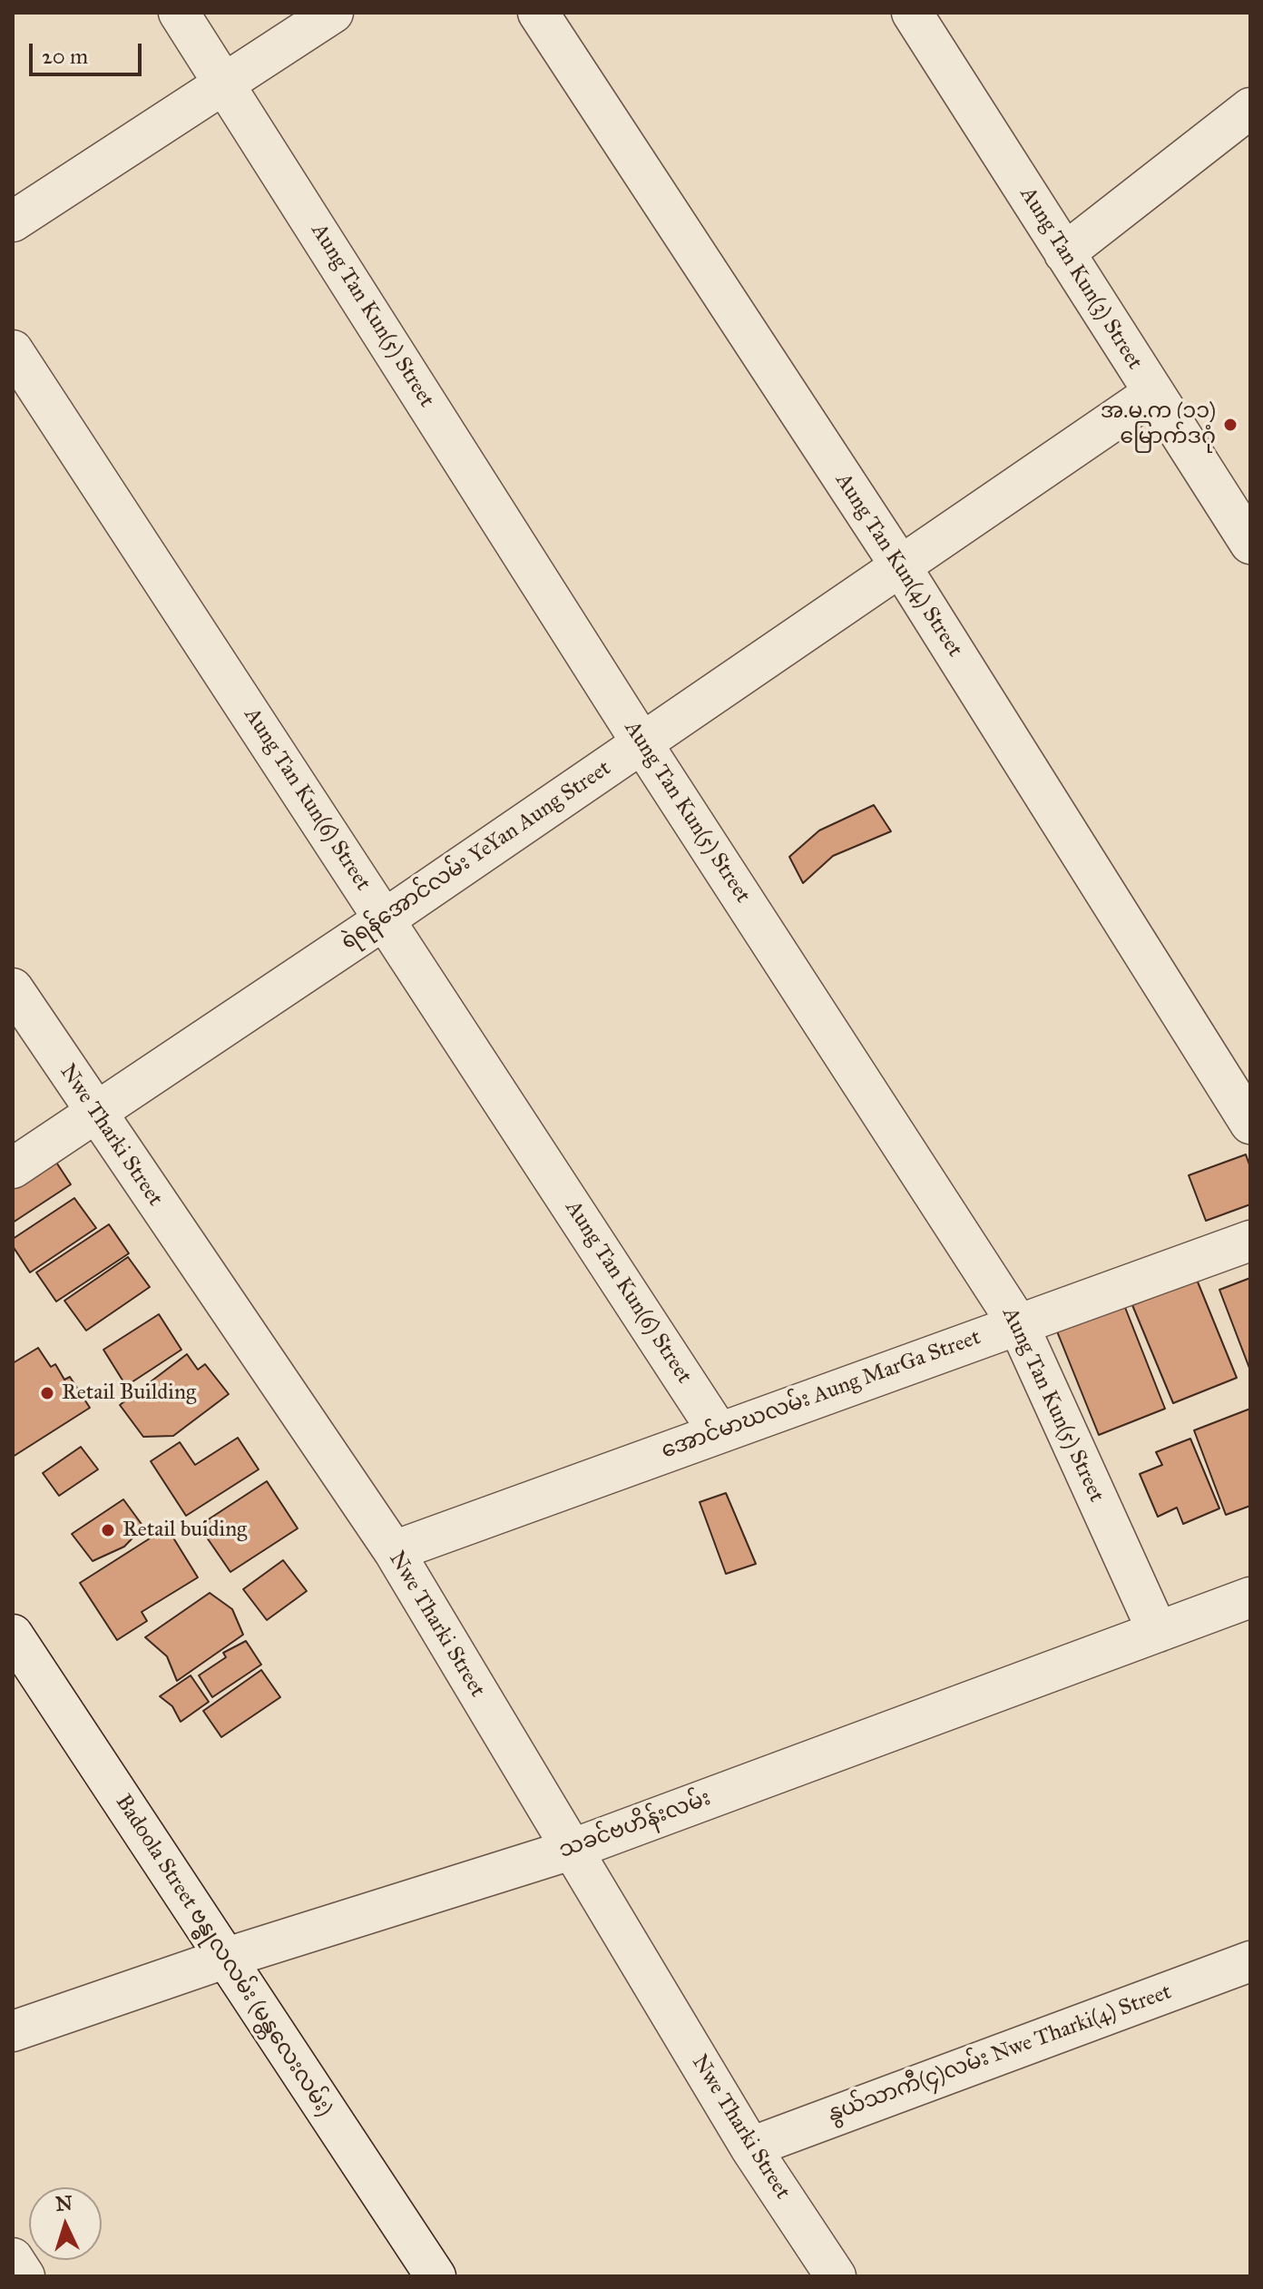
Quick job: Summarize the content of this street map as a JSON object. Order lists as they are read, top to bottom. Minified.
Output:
{"streets":{"street":["Aung Tan Kun(3) Street","Aung Tan Kun(5) Street","Aung Tan Kun(4) Street","Aung Tan Kun(6) Street","ရဲရန်အောင်လမ်း YeYan Aung Street","Nwe Tharki Street","အောင်မာဃလမ်း Aung MarGa Street","သခင်ဗဟိန်းလမ်း","Badoola Street ဗန္ဓုလလမ်း (မန္တလေးလမ်း)","နွယ်သာကီ(၄)လမ်း Nwe Tharki(4) Street"]},"crossings":[["Aung Tan Kun(3) Street","ရဲရန်အောင်လမ်း YeYan Aung Street"],["Aung Tan Kun(5) Street","ရဲရန်အောင်လမ်း YeYan Aung Street"],["Aung Tan Kun(5) Street","အောင်မာဃလမ်း Aung MarGa Street"],["Aung Tan Kun(5) Street","သခင်ဗဟိန်းလမ်း"],["Aung Tan Kun(4) Street","ရဲရန်အောင်လမ်း YeYan Aung Street"],["Aung Tan Kun(6) Street","ရဲရန်အောင်လမ်း YeYan Aung Street"],["Aung Tan Kun(6) Street","အောင်မာဃလမ်း Aung MarGa Street"],["ရဲရန်အောင်လမ်း YeYan Aung Street","Nwe Tharki Street"],["Nwe Tharki Street","အောင်မာဃလမ်း Aung MarGa Street"],["Nwe Tharki Street","သခင်ဗဟိန်းလမ်း"],["Nwe Tharki Street","နွယ်သာကီ(၄)လမ်း Nwe Tharki(4) Street"],["သခင်ဗဟိန်းလမ်း","Badoola Street ဗန္ဓုလလမ်း (မန္တလေးလမ်း)"]],"places":["အ.မ.က (၁၁) မြောက်ဒဂုံ","Retail Building","Retail buiding"],"scale_bar":"20 m","north":"top"}
